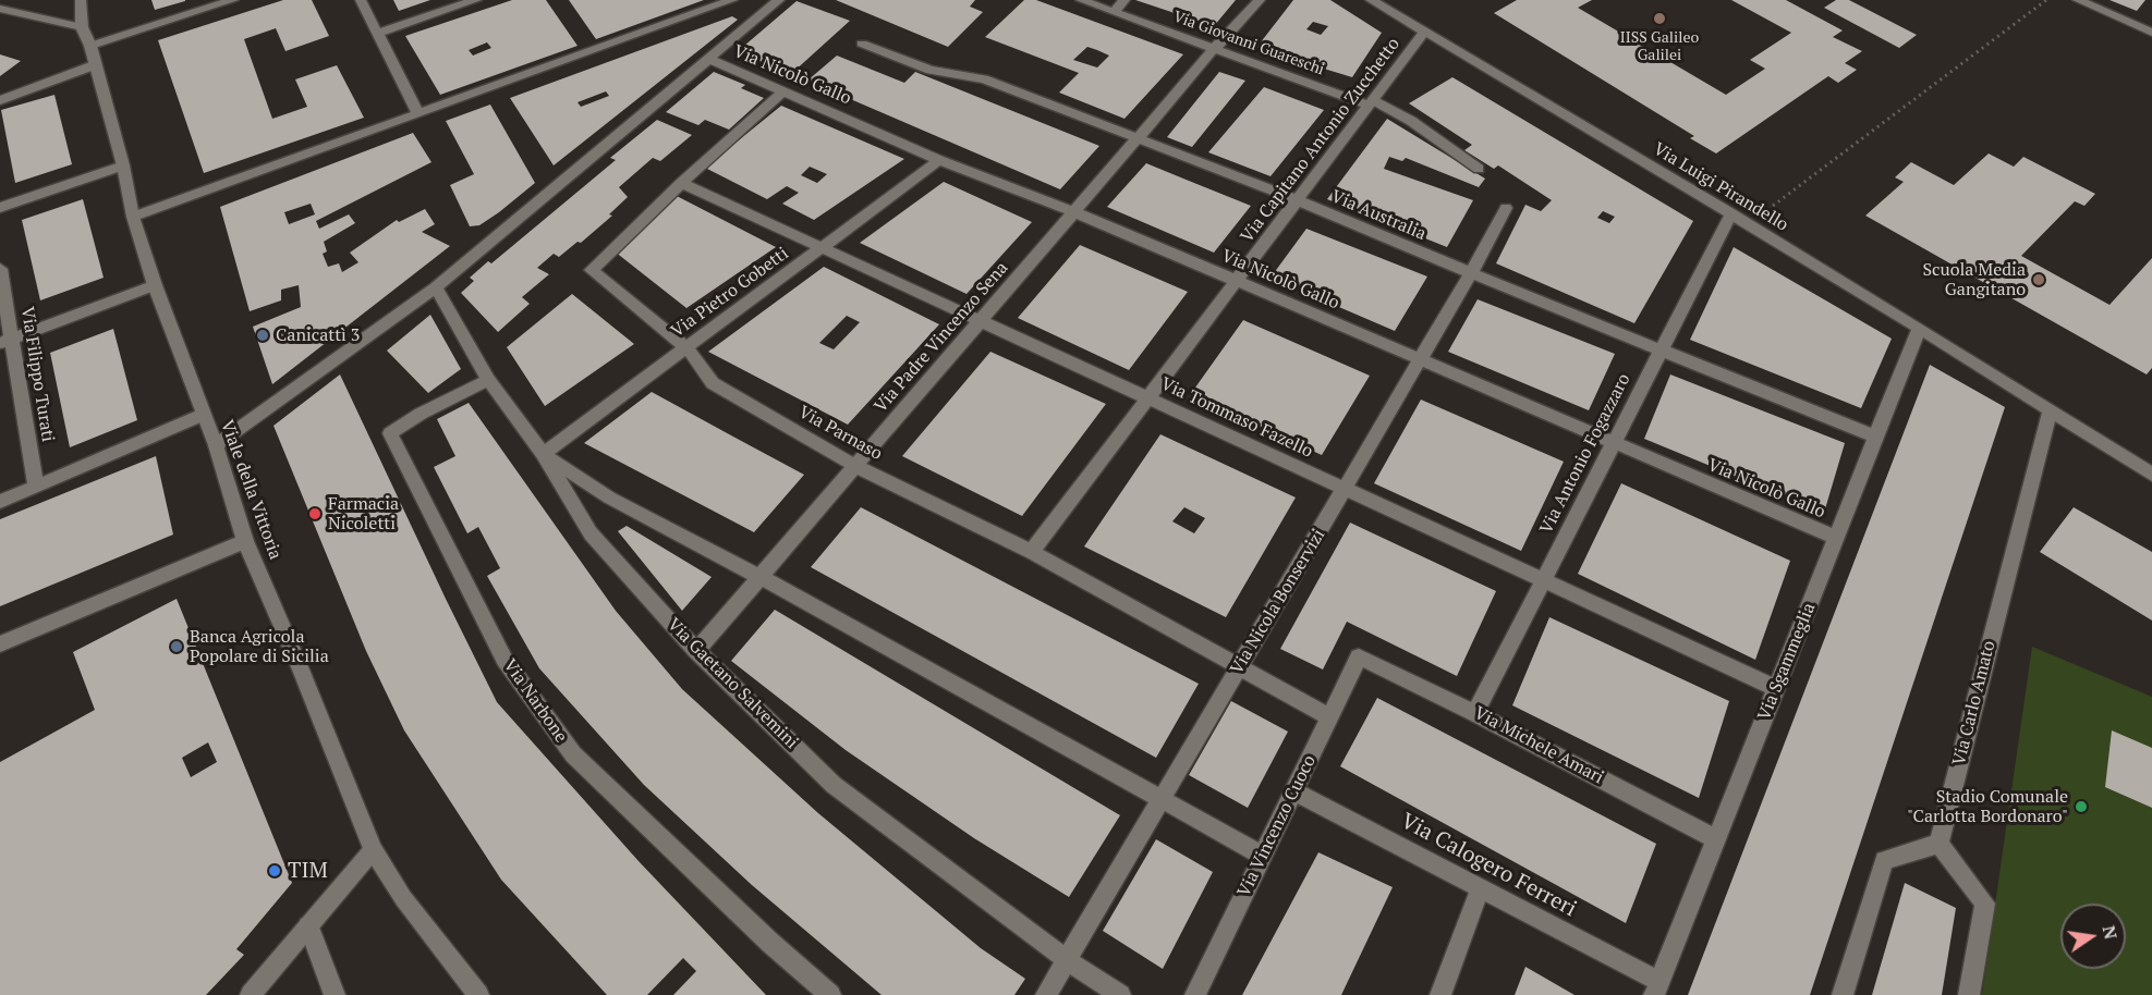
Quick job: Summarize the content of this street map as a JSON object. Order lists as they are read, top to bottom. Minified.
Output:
{"streets":{"street":["Via Giovanni Guareschi","Via Nicolò Gallo","Via Capitano Antonio Zucchetto","Via Luigi Pirandello","Via Australia","Via Pietro Gobetti","Via Padre Vincenzo Sena","Via Filippo Turati","Via Tommaso Fazello","Via Parnaso","Via Antonio Fogazzaro","Viale della Vittoria","Via Nicola Bonservizi","Via Sgammeglia","Via Gaetano Salvemini","Via Narbone","Via Carlo Amato","Via Michele Amari","Via Vincenzo Cuoco","Via Calogero Ferreri"]},"crossings":[["Via Giovanni Guareschi","Via Capitano Antonio Zucchetto"],["Via Giovanni Guareschi","Via Padre Vincenzo Sena"],["Via Nicolò Gallo","Via Capitano Antonio Zucchetto"],["Via Nicolò Gallo","Via Pietro Gobetti"],["Via Nicolò Gallo","Via Padre Vincenzo Sena"],["Via Nicolò Gallo","Via Parnaso"],["Via Nicolò Gallo","Via Antonio Fogazzaro"],["Via Nicolò Gallo","Via Nicola Bonservizi"],["Via Nicolò Gallo","Via Sgammeglia"],["Via Capitano Antonio Zucchetto","Via Luigi Pirandello"],["Via Capitano Antonio Zucchetto","Via Australia"],["Via Capitano Antonio Zucchetto","Via Tommaso Fazello"],["Via Capitano Antonio Zucchetto","Via Parnaso"],["Via Luigi Pirandello","Via Antonio Fogazzaro"],["Via Luigi Pirandello","Via Sgammeglia"],["Via Luigi Pirandello","Via Carlo Amato"],["Via Australia","Via Padre Vincenzo Sena"],["Via Australia","Via Antonio Fogazzaro"],["Via Australia","Via Nicola Bonservizi"],["Via Australia","Via Sgammeglia"],["Via Pietro Gobetti","Via Tommaso Fazello"],["Via Pietro Gobetti","Via Parnaso"],["Via Pietro Gobetti","Via Gaetano Salvemini"],["Via Padre Vincenzo Sena","Via Tommaso Fazello"],["Via Padre Vincenzo Sena","Via Parnaso"],["Via Padre Vincenzo Sena","Via Gaetano Salvemini"],["Via Tommaso Fazello","Via Parnaso"],["Via Tommaso Fazello","Via Antonio Fogazzaro"],["Via Tommaso Fazello","Via Nicola Bonservizi"],["Via Tommaso Fazello","Via Sgammeglia"],["Via Parnaso","Via Nicola Bonservizi"],["Via Parnaso","Via Vincenzo Cuoco"],["Via Antonio Fogazzaro","Via Michele Amari"],["Via Nicola Bonservizi","Via Gaetano Salvemini"],["Via Sgammeglia","Via Michele Amari"],["Via Sgammeglia","Via Calogero Ferreri"],["Via Gaetano Salvemini","Via Narbone"],["Via Michele Amari","Via Vincenzo Cuoco"],["Via Vincenzo Cuoco","Via Calogero Ferreri"]],"places":["IISS Galileo Galilei","Scuola Media Gangitano","Canicattì 3","Farmacia Nicoletti","Banca Agricola Popolare di Sicilia","Stadio Comunale \"Carlotta Bordonaro\"","TIM"],"north":"right"}
